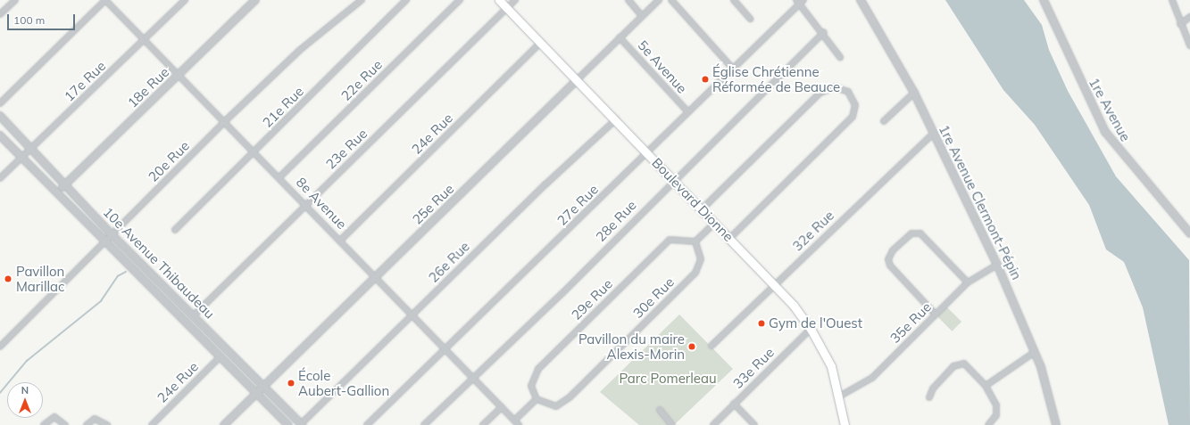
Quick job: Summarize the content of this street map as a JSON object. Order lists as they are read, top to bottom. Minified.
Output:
{"streets":{"main road":["Boulevard Dionne"],"street":["5e Avenue","22e Rue","17e Rue","18e Rue","21e Rue","1re Avenue","24e Rue","23e Rue","20e Rue","1re Avenue Clermont-Pépin","8e Avenue","25e Rue","27e Rue","28e Rue","32e Rue","26e Rue","10e Avenue Thibaudeau","30e Rue","29e Rue","35e Rue","33e Rue"]},"crossings":[["5e Avenue","25e Rue"],["5e Avenue","27e Rue"],["22e Rue","8e Avenue"],["17e Rue","8e Avenue"],["17e Rue","10e Avenue Thibaudeau"],["18e Rue","8e Avenue"],["18e Rue","10e Avenue Thibaudeau"],["21e Rue","8e Avenue"],["24e Rue","Boulevard Dionne"],["24e Rue","8e Avenue"],["24e Rue","10e Avenue Thibaudeau"],["23e Rue","Boulevard Dionne"],["23e Rue","8e Avenue"],["23e Rue","10e Avenue Thibaudeau"],["20e Rue","8e Avenue"],["20e Rue","10e Avenue Thibaudeau"],["Boulevard Dionne","25e Rue"],["Boulevard Dionne","27e Rue"],["Boulevard Dionne","28e Rue"],["Boulevard Dionne","32e Rue"],["Boulevard Dionne","26e Rue"],["Boulevard Dionne","35e Rue"],["Boulevard Dionne","33e Rue"],["1re Avenue Clermont-Pépin","32e Rue"],["1re Avenue Clermont-Pépin","35e Rue"],["8e Avenue","25e Rue"],["8e Avenue","27e Rue"],["8e Avenue","28e Rue"],["8e Avenue","26e Rue"],["25e Rue","10e Avenue Thibaudeau"],["26e Rue","10e Avenue Thibaudeau"],["30e Rue","29e Rue"]],"parks":["Parc Pomerleau"],"places":["Église Chrétienne Réformée de Beauce","Pavillon Marillac","Gym de l'Ouest","Pavillon du maire Alexis-Morin","École Aubert-Gallion"],"scale_bar":"100 m","north":"top"}
